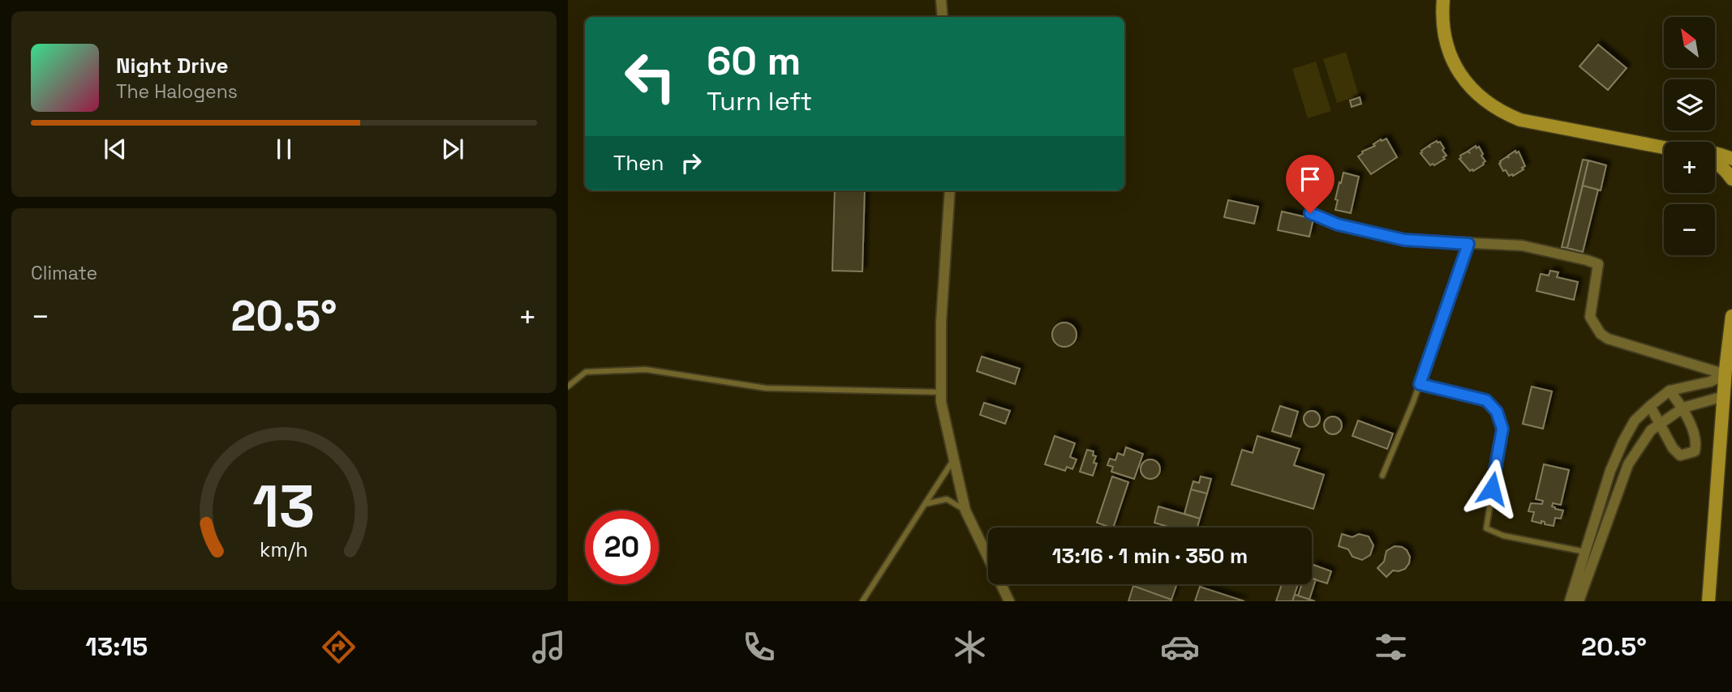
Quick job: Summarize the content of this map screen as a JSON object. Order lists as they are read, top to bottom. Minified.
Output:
{"north":"top left","page":{"map_buttons":["+","−"],"turn":["60 m","Turn left"],"song":["Night Drive","The Halogens"],"then":"Then","tile":"Climate","heat":["−","20.5°","+"],"limit":"20","trip":"13:16 · 1 min · 350 m","tabs":["13:15","20.5°"],"gauge":["13","km/h"]}}
